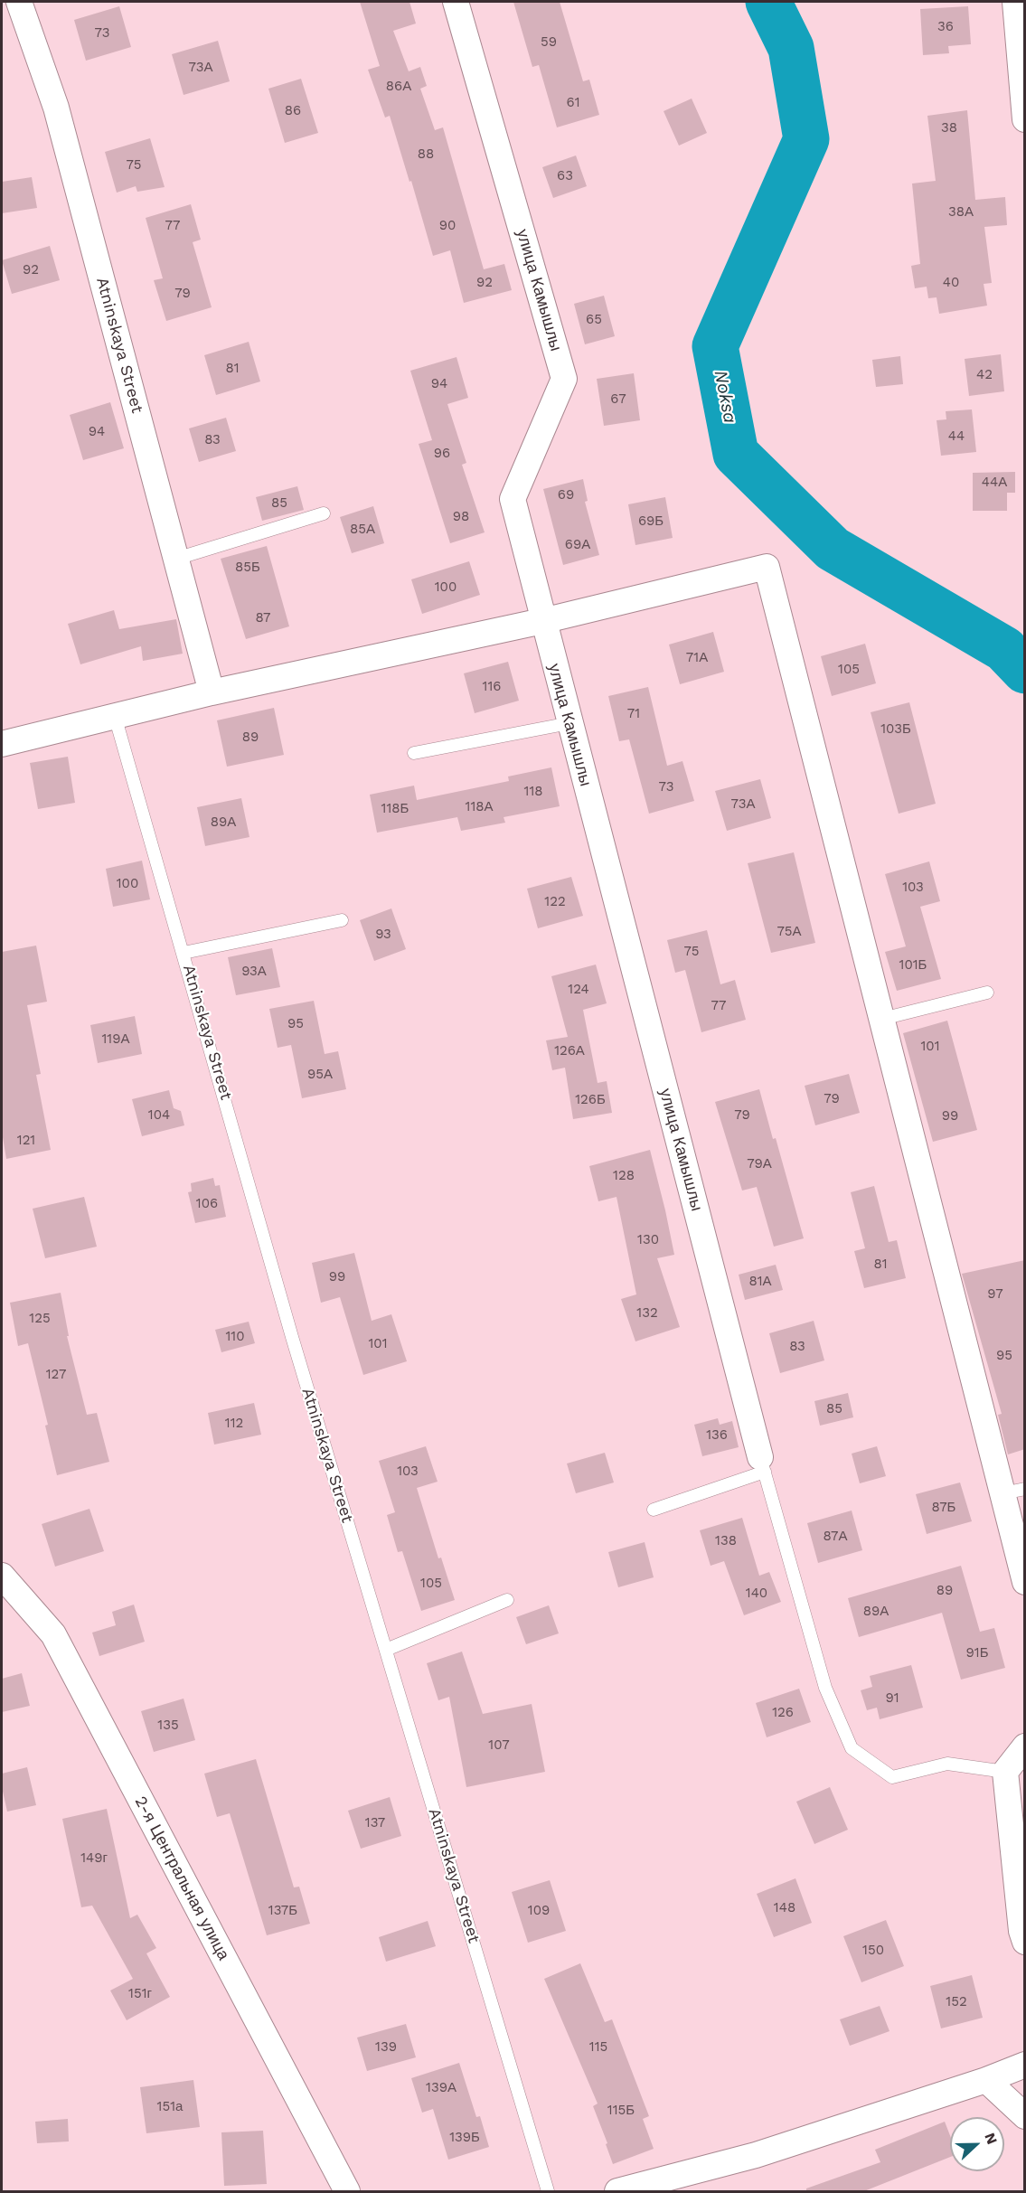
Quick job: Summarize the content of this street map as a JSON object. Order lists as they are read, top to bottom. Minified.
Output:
{"streets":{"street":["улица Камышлы","Atninskaya Street","2-я Центральная улица"]},"water":["Noksa"],"house_numbers":["36","73","59","73А","86А","61","86","38","88","75","63","38А","77","90","92","92","40","79","65","81","42","94","67","94","44","83","96","44А","69","85","98","69Б","85А","69А","85Б","100","87","71А","105","116","71","103Б","89","73","118","73А","118А","118Б","89А","100","103","122","75А","93","75","101Б","93А","124","77","95","119А","101","126А","95А","79","126Б","104","79","99","121","79А","128","106","130","81","99","81А","97","132","125","110","101","83","95","127","85","112","136","103","87Б","87А","138","105","89","140","89А","91Б","91","126","135","107","137","149г","148","137Б","109","150","151г","152","139","115","139А","151а","115Б","139Б"],"north":"right"}
